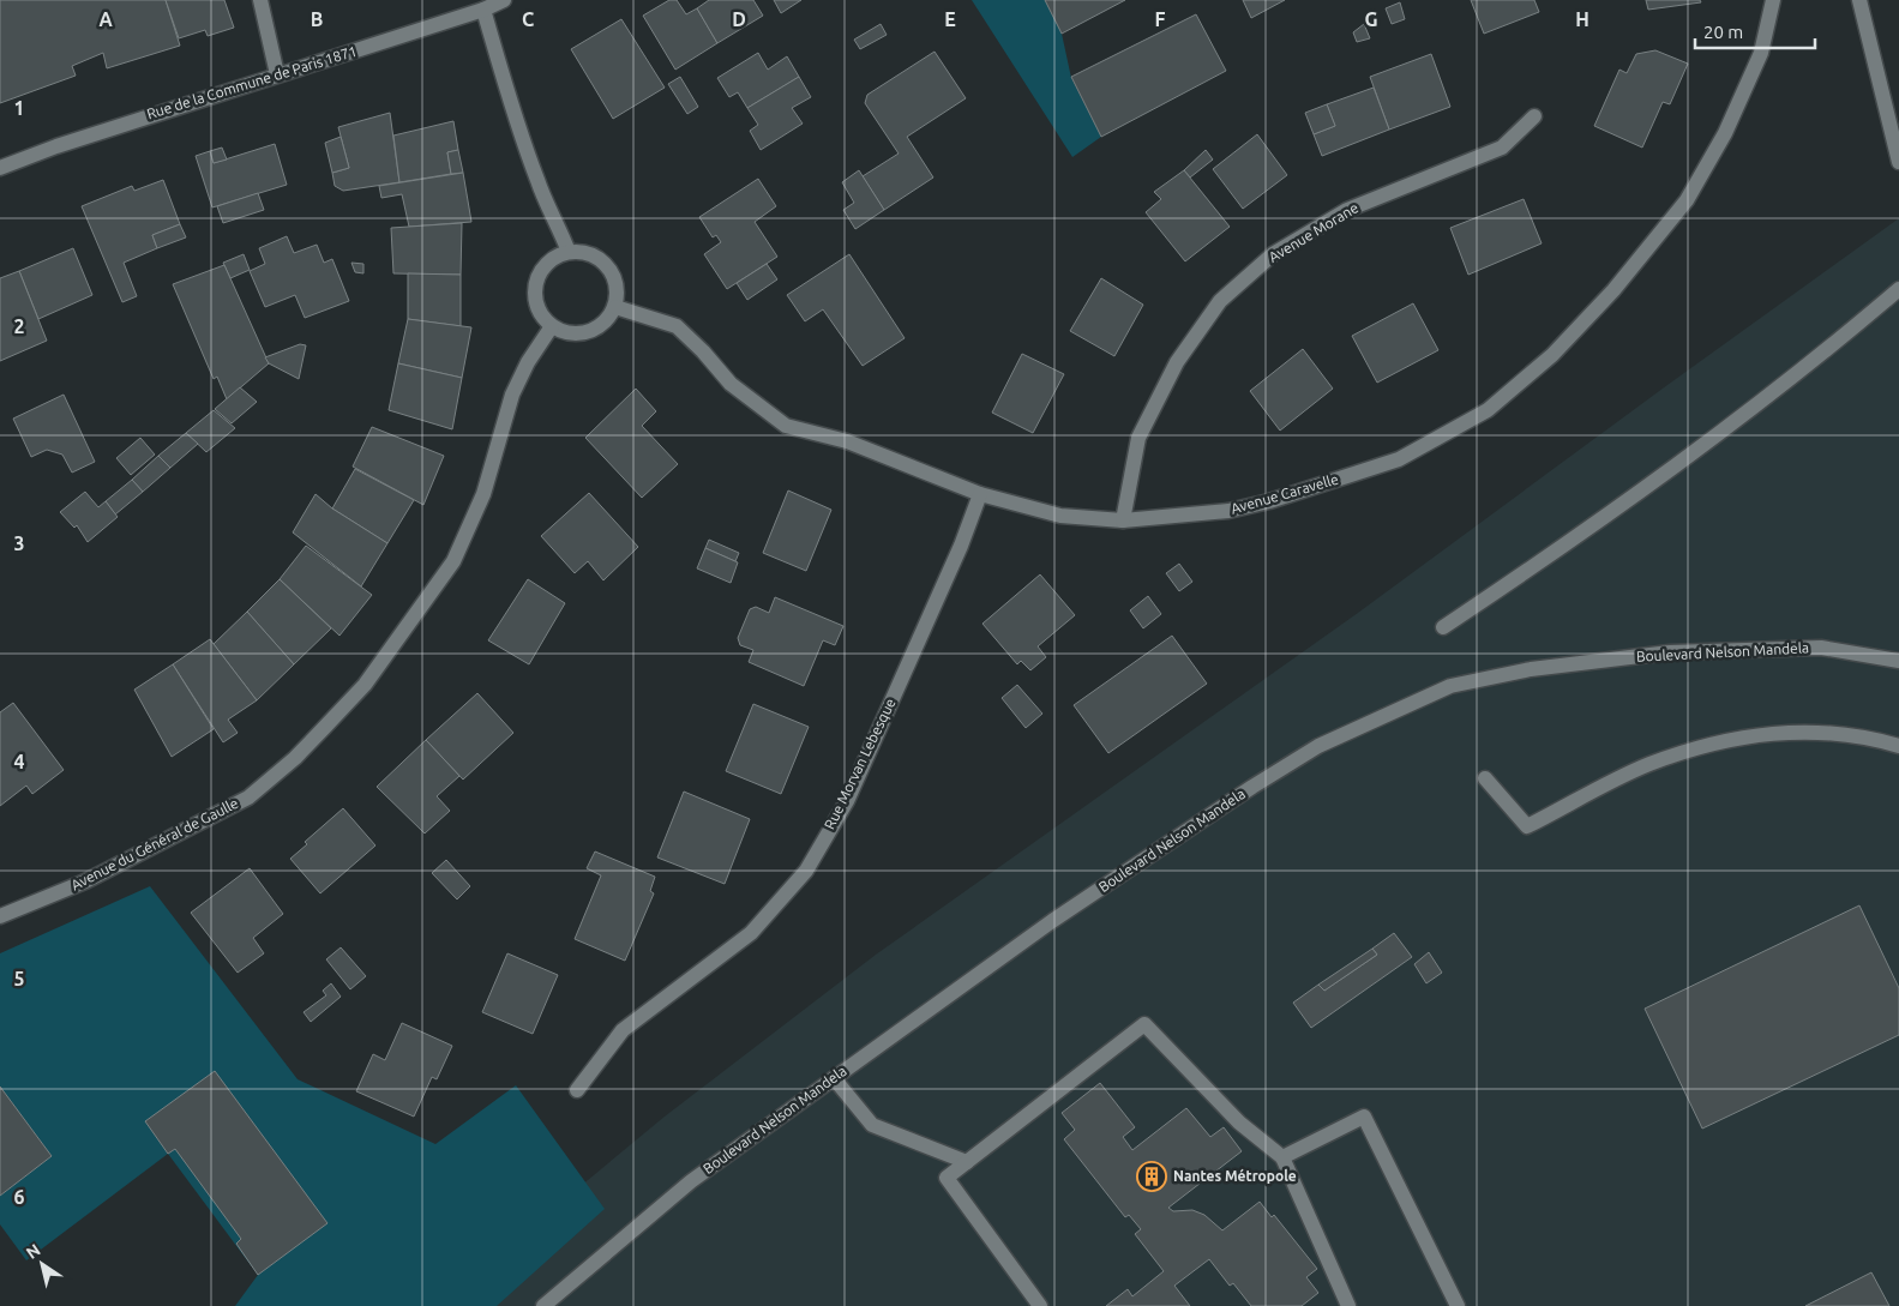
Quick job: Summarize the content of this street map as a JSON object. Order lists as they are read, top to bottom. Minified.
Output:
{"streets":{"street":["Rue de la Commune de Paris 1871","Avenue Morane","Avenue Caravelle","Boulevard Nelson Mandela","Rue Morvan Lebesque","Avenue du Général de Gaulle"]},"crossings":[["Avenue Morane","Avenue Caravelle"],["Avenue Caravelle","Rue Morvan Lebesque"],["Avenue Caravelle","Avenue du Général de Gaulle"]],"places":{"building":["Nantes Métropole"]},"scale_bar":"20 m","north":"top left","grid":{"columns":["A","B","C","D","E","F","G","H"],"rows":["1","2","3","4","5","6"]}}
